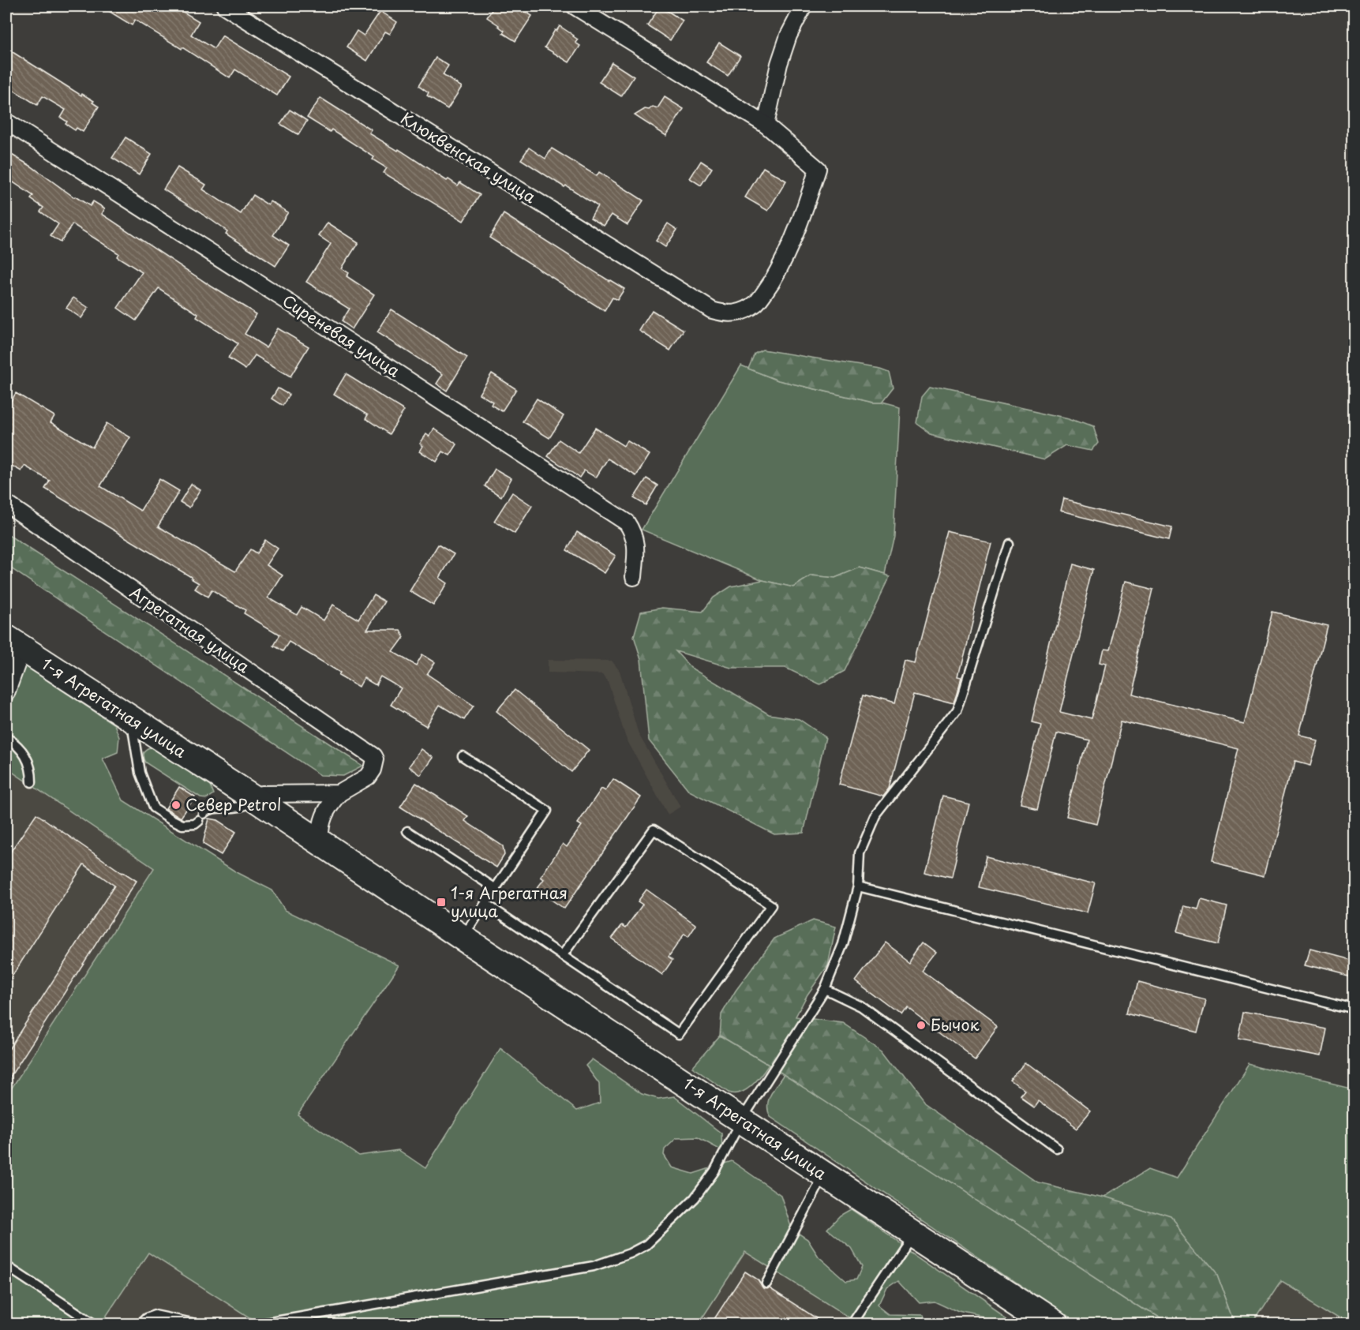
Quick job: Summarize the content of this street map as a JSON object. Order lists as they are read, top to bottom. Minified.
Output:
{"streets":{"main road":["1-я Агрегатная улица"],"street":["Клюквенская улица","Сиреневая улица","Агрегатная улица"]},"places":{"other":["Север Petrol","Бычок"],"transit":["1-я Агрегатная улица"]}}
